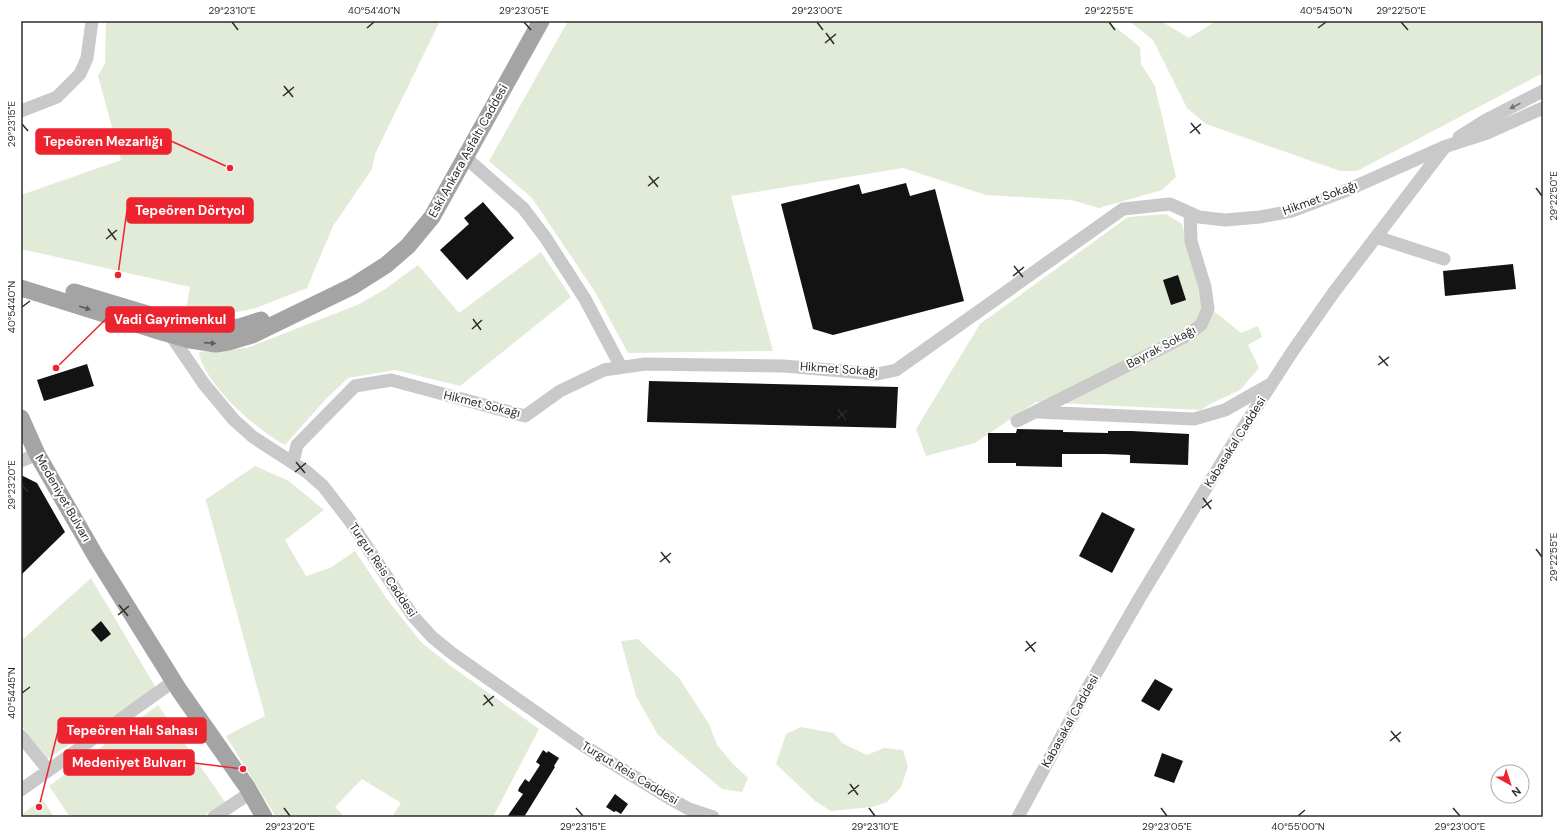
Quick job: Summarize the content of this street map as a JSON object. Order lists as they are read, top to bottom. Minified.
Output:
{"streets":{"main road":["Eski Ankara Asfaltı Caddesi","Medeniyet Bulvarı"],"street":["Hikmet Sokağı","Bayrak Sokağı","Kabasakal Caddesi","Turgut Reis Caddesi"]},"crossings":[["Eski Ankara Asfaltı Caddesi","Turgut Reis Caddesi"],["Hikmet Sokağı","Bayrak Sokağı"],["Hikmet Sokağı","Kabasakal Caddesi"],["Hikmet Sokağı","Turgut Reis Caddesi"]],"places":["Tepeören Mezarlığı","Tepeören Dörtyol","Vadi Gayrimenkul","Medeniyet Bulvarı","Tepeören Halı Sahası"],"north":"bottom right","coordinates":["29°23'10\"E","40°54'40\"N","29°23'05\"E","29°23'00\"E","29°22'55\"E","40°54'50\"N","29°22'50\"E","29°23'15\"E","29°23'20\"E","40°54'45\"N","40°55'00\"N"]}
